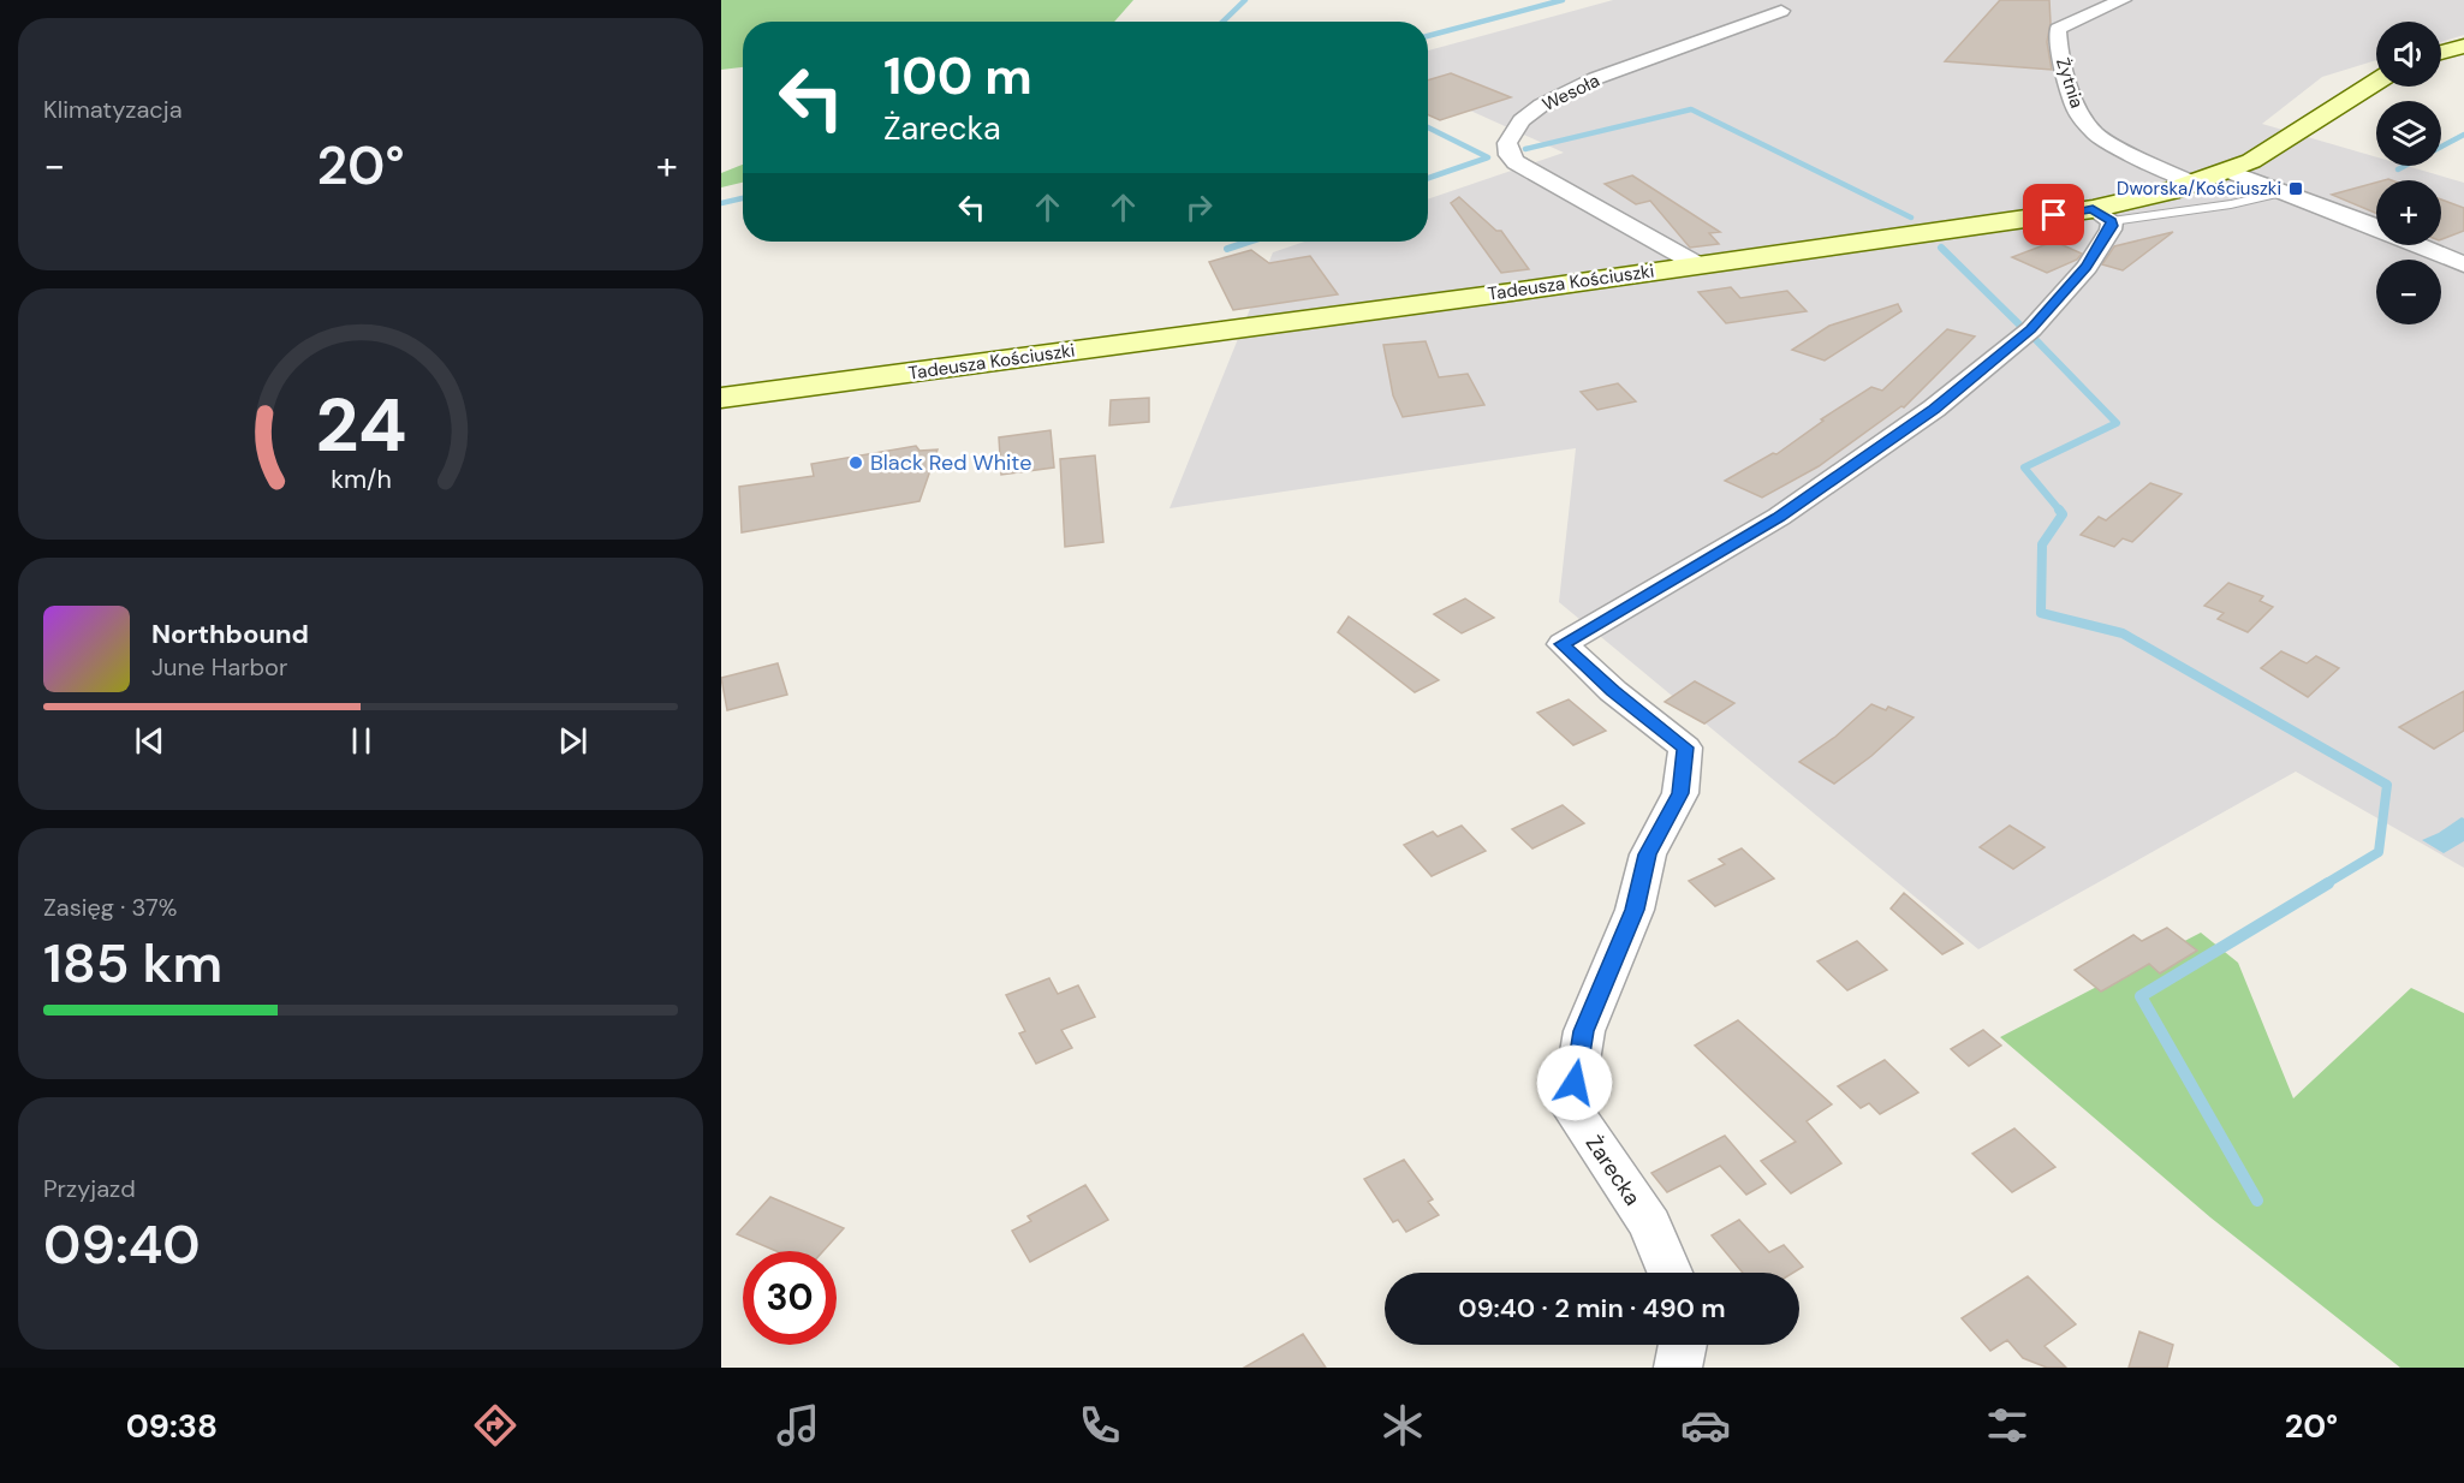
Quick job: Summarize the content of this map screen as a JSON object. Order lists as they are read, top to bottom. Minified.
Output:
{"streets":{"main road":["Tadeusza Kościuszki"],"street":["Żytnia","Wesoła","Żarecka"]},"crossings":[["Żytnia","Tadeusza Kościuszki"],["Wesoła","Tadeusza Kościuszki"],["Tadeusza Kościuszki","Żarecka"]],"places":{"transit":["Dworska/Kościuszki"],"other":["Black Red White"]},"page":{"tile":["Klimatyzacja",["Zasięg · 37%","185 km"],["Przyjazd","09:40"]],"map_buttons":["+","−"],"turn":["100 m","Żarecka"],"heat":["−","20°","+"],"song":["Northbound","June Harbor"],"limit":"30","trip":"09:40 · 2 min · 490 m","tabs":["09:38","20°"],"gauge":["24","km/h"]}}
